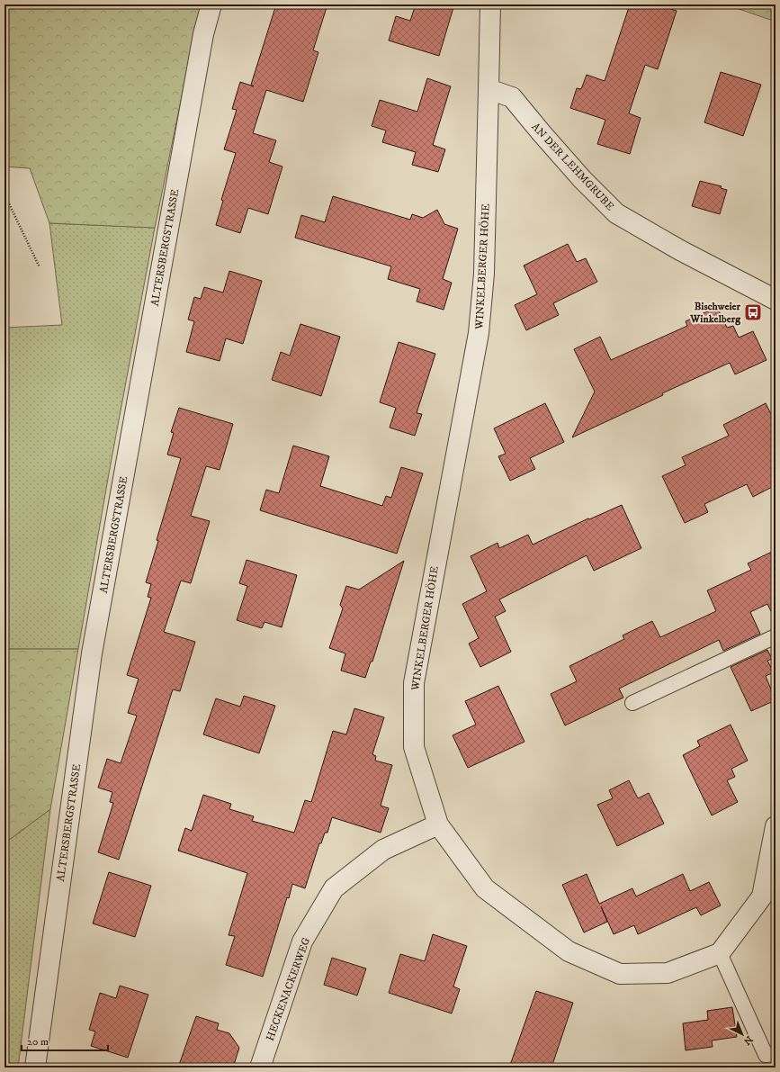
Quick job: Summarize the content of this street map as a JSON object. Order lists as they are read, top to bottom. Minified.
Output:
{"streets":{"street":["AN DER LEHMGRUBE","ALTERSBERGSTRASSE","WINKELBERGER HÖHE","HECKENACKERWEG"]},"crossings":[["AN DER LEHMGRUBE","WINKELBERGER HÖHE"],["WINKELBERGER HÖHE","HECKENACKERWEG"]],"places":{"bus stop":["Bischweier Winkelberg"]},"scale_bar":"20 m","north":"bottom right"}
